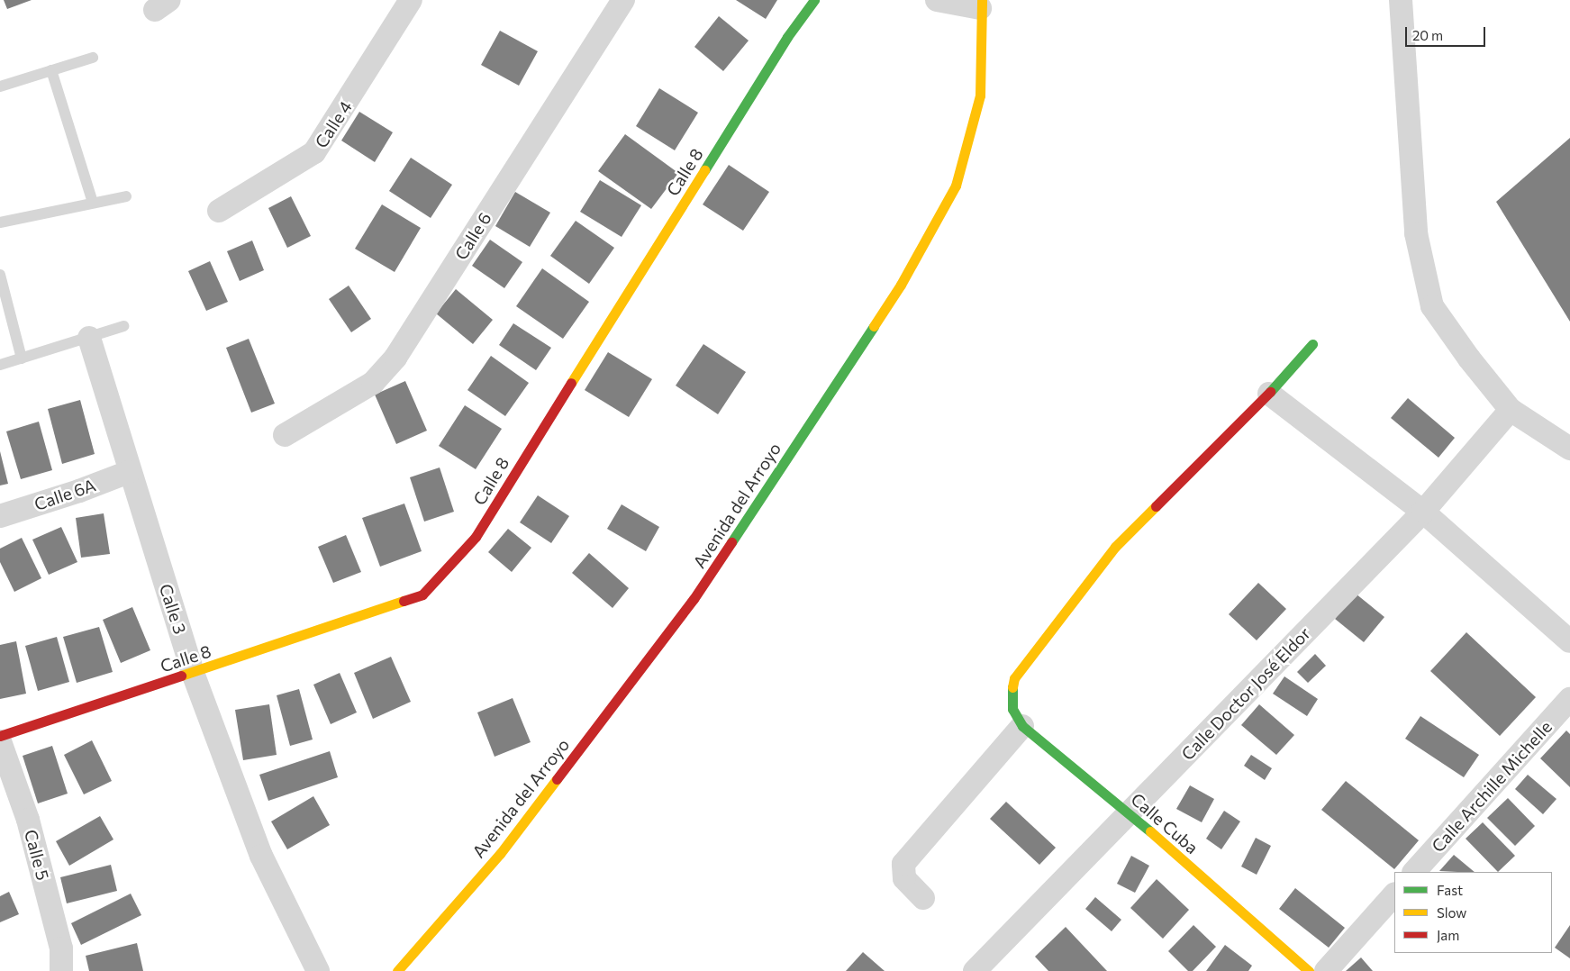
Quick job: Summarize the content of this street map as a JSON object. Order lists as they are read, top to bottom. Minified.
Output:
{"streets":{"street":["Calle 4","Calle 8","Calle 6","Calle 6A","Avenida del Arroyo","Calle 3","Calle Doctor José Eldor","Calle Archille Michelle","Calle Cuba","Calle 5"]},"crossings":[["Calle 8","Calle 3"],["Calle 6A","Calle 3"],["Calle Doctor José Eldor","Calle Cuba"]],"legend":["Fast","Slow","Jam"],"scale_bar":"20 m"}
